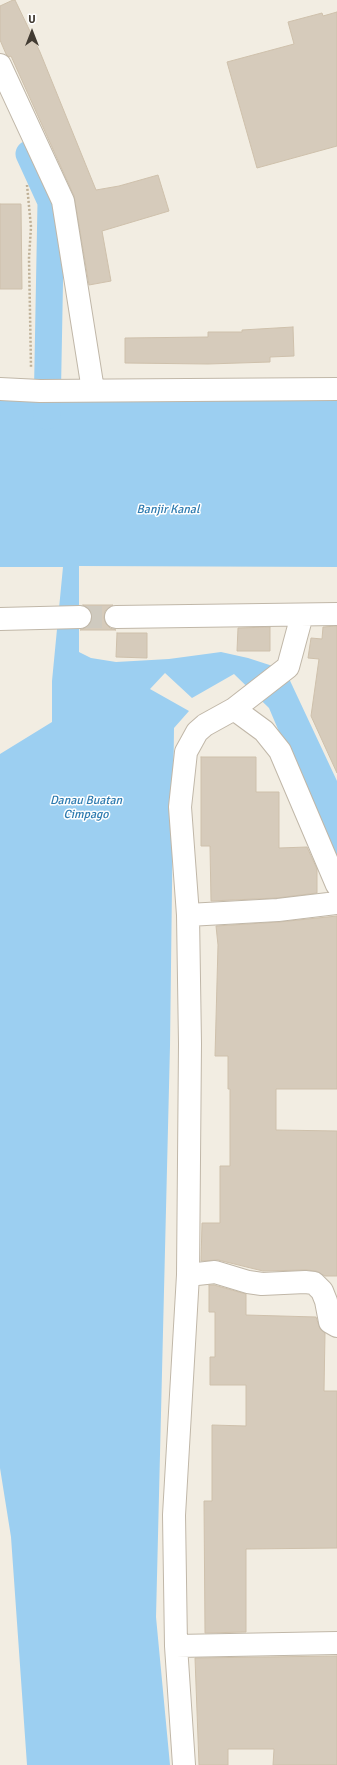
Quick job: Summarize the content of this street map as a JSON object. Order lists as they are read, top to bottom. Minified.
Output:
{"water":["Banjir Kanal","Danau Buatan Cimpago"],"north":"top"}
